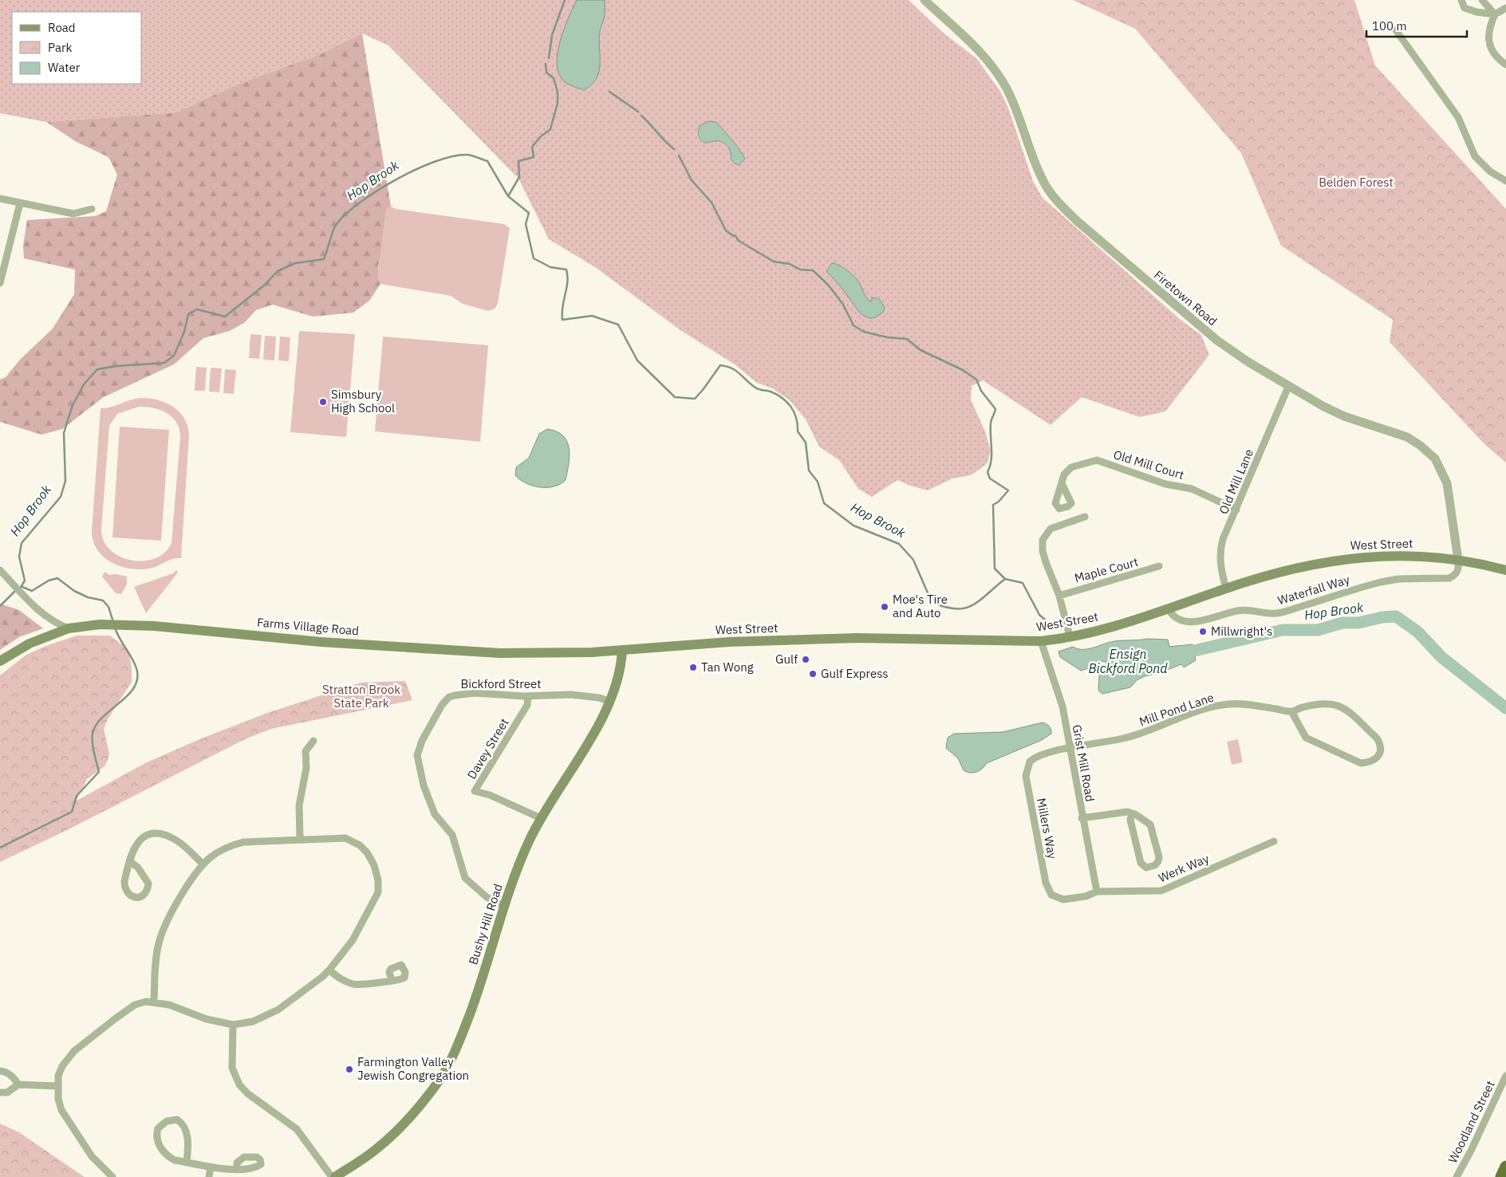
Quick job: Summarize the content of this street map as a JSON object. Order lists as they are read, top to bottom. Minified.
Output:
{"streets":{"main road":["West Street","Farms Village Road","Bushy Hill Road"],"street":["Firetown Road","Old Mill Court","Old Mill Lane","Maple Court","Waterfall Way","Bickford Street","Mill Pond Lane","Davey Street","Grist Mill Road","Millers Way","Werk Way","Woodland Street"]},"crossings":[["Firetown Road","Old Mill Lane"],["Firetown Road","West Street"],["Firetown Road","Waterfall Way"],["Old Mill Court","Old Mill Lane"],["Old Mill Lane","West Street"],["West Street","Waterfall Way"],["West Street","Farms Village Road"],["West Street","Grist Mill Road"],["West Street","Bushy Hill Road"],["Farms Village Road","Bushy Hill Road"],["Bickford Street","Davey Street"],["Bickford Street","Bushy Hill Road"],["Mill Pond Lane","Grist Mill Road"],["Mill Pond Lane","Millers Way"],["Davey Street","Bushy Hill Road"],["Grist Mill Road","Millers Way"],["Grist Mill Road","Werk Way"],["Millers Way","Werk Way"]],"water":["Hop Brook","Ensign Bickford Pond"],"parks":["Belden Forest","Stratton Brook State Park"],"places":["Simsbury High School","Moe's Tire and Auto","Millwright's","Gulf","Tan Wong","Gulf Express","Farmington Valley Jewish Congregation"],"legend":["Road","Park","Water"],"scale_bar":"100 m"}
